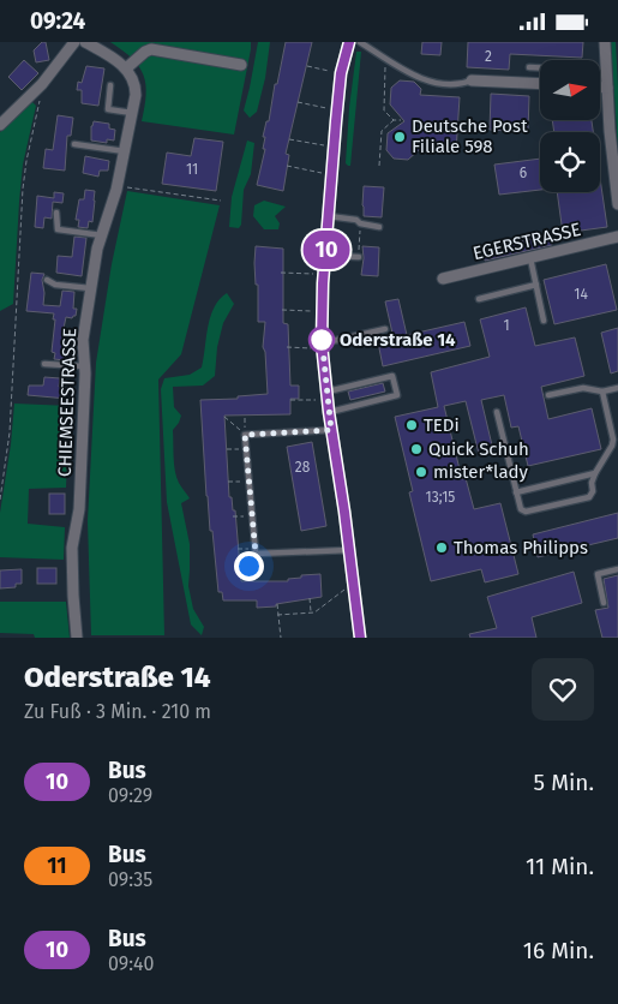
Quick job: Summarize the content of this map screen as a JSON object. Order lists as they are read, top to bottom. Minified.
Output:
{"streets":{"street":["EGERSTRASSE","CHIEMSEESTRASSE"]},"places":["Deutsche Post Filiale 598","Oderstraße 14","TEDi","Quick Schuh","mister*lady","Thomas Philipps"],"lines":["bus line 10"],"house_numbers":["2","11","6","14","1","28","13;15"],"north":"right","page":{"status":"09:24","on_map":"10","heading":["Oderstraße 14","Zu Fuß · 3 Min. · 210 m"],"list":[{"mark":"10","name":"Bus","note":"09:29","value":"5 Min."},{"mark":"11","name":"Bus","note":"09:35","value":"11 Min."},{"mark":"10","name":"Bus","note":"09:40","value":"16 Min."}]}}
